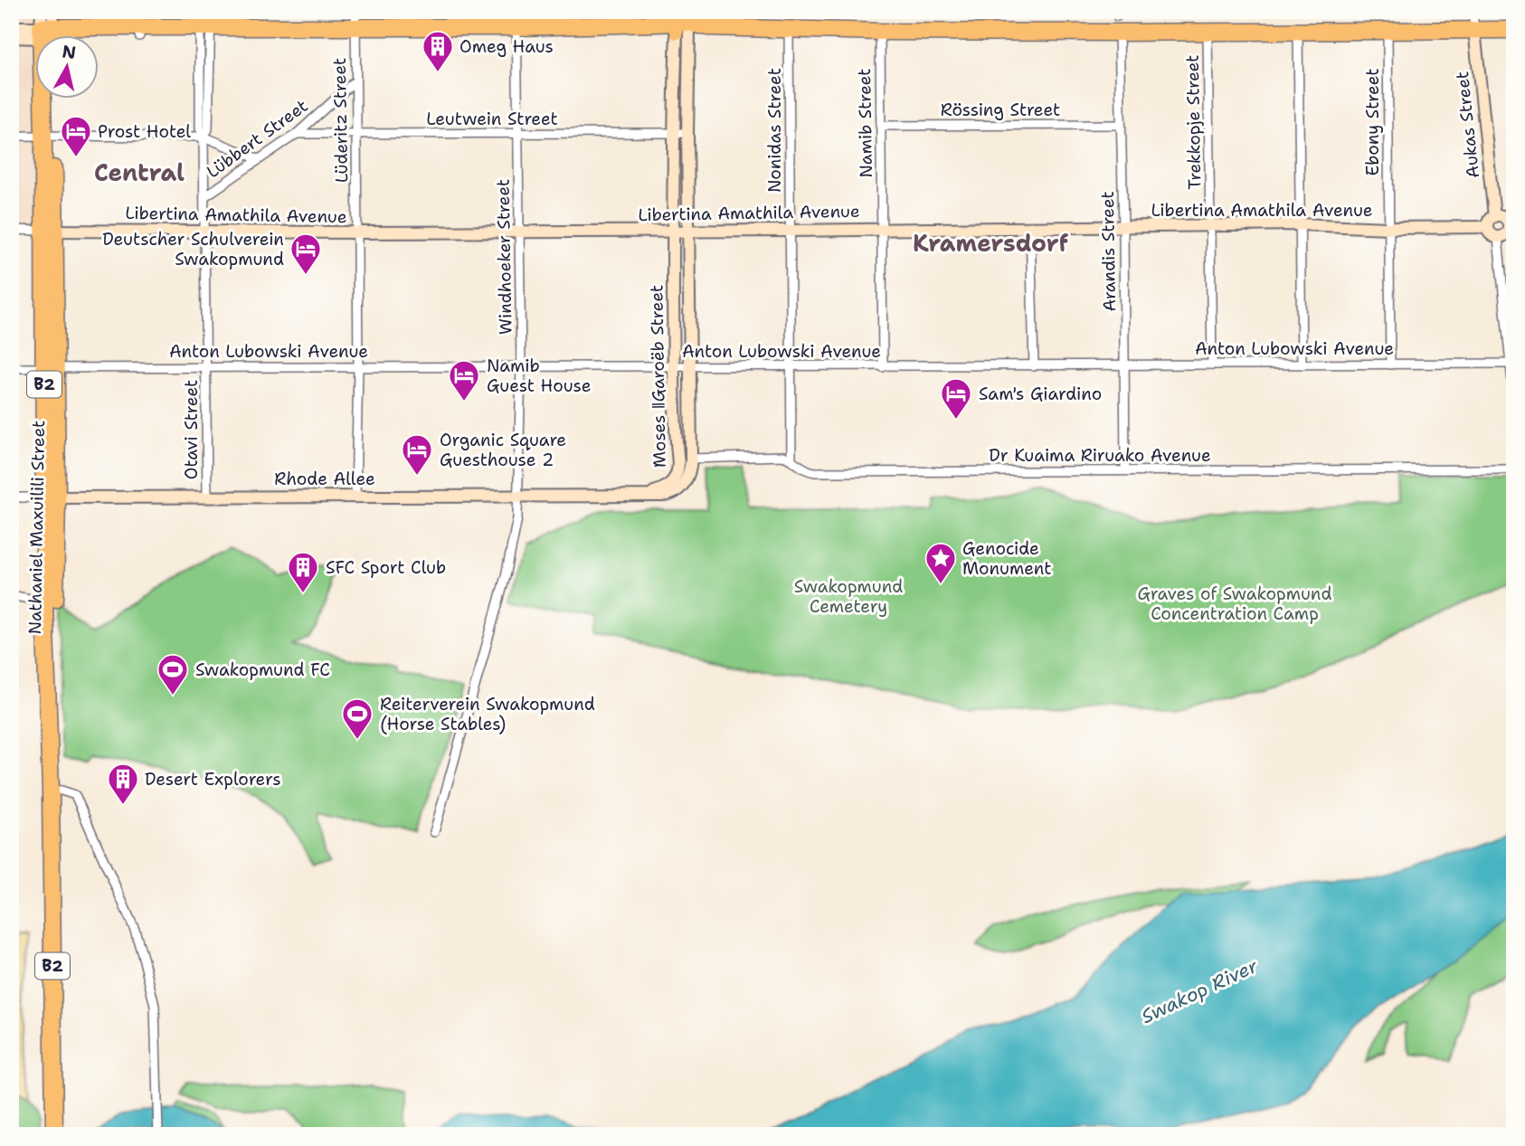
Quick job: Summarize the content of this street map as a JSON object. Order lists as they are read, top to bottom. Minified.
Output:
{"streets":{"highway":["B2","Nathaniel Maxuilili Street"],"street":["Rössing Street","Leutwein Street","Lüderitz Street","Trekkopje Street","Ebony Street","Namib Street","Aukas Street","Nonidas Street","Lübbert Street","Libertina Amathila Avenue","Arandis Street","Windhoeker Street","Anton Lubowski Avenue","Moses ǁGaroëb Street","Otavi Street","Dr Kuaima Riruako Avenue","Rhode Allee"]},"crossings":[["Rössing Street","Namib Street"],["Rössing Street","Arandis Street"],["Leutwein Street","Lüderitz Street"],["Leutwein Street","Lübbert Street"],["Leutwein Street","Windhoeker Street"],["Leutwein Street","Moses ǁGaroëb Street"],["Lüderitz Street","Lübbert Street"],["Lüderitz Street","Libertina Amathila Avenue"],["Lüderitz Street","Anton Lubowski Avenue"],["Lüderitz Street","Rhode Allee"],["Trekkopje Street","Libertina Amathila Avenue"],["Trekkopje Street","Anton Lubowski Avenue"],["Ebony Street","Libertina Amathila Avenue"],["Ebony Street","Anton Lubowski Avenue"],["Namib Street","Libertina Amathila Avenue"],["Namib Street","Anton Lubowski Avenue"],["Aukas Street","Libertina Amathila Avenue"],["Nonidas Street","Libertina Amathila Avenue"],["Nonidas Street","Anton Lubowski Avenue"],["Nonidas Street","Dr Kuaima Riruako Avenue"],["Lübbert Street","Otavi Street"],["Libertina Amathila Avenue","Arandis Street"],["Libertina Amathila Avenue","Windhoeker Street"],["Libertina Amathila Avenue","Moses ǁGaroëb Street"],["Libertina Amathila Avenue","Otavi Street"],["Libertina Amathila Avenue","Nathaniel Maxuilili Street"],["Arandis Street","Anton Lubowski Avenue"],["Arandis Street","Dr Kuaima Riruako Avenue"],["Windhoeker Street","Anton Lubowski Avenue"],["Windhoeker Street","Rhode Allee"],["Anton Lubowski Avenue","Moses ǁGaroëb Street"],["Anton Lubowski Avenue","Otavi Street"],["Anton Lubowski Avenue","Nathaniel Maxuilili Street"],["Moses ǁGaroëb Street","Dr Kuaima Riruako Avenue"],["Moses ǁGaroëb Street","Rhode Allee"],["Otavi Street","Rhode Allee"],["Rhode Allee","Nathaniel Maxuilili Street"]],"districts":["Central","Kramersdorf"],"water":["Swakop River"],"parks":["Swakopmund Cemetery","Graves of Swakopmund Concentration Camp"],"places":{"building":["Omeg Haus","SFC Sport Club","Desert Explorers"],"hotel":["Prost Hotel","Deutscher Schulverein Swakopmund","Namib Guest House","Sam's Giardino","Organic Square Guesthouse 2"],"place":["Genocide Monument"],"sports":["Swakopmund FC","Reiterverein Swakopmund (Horse Stables)"]},"north":"top"}
